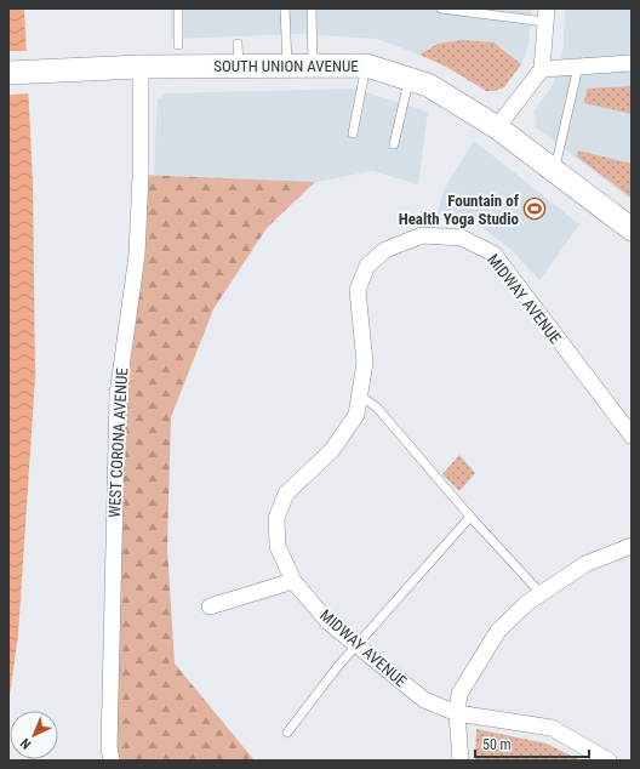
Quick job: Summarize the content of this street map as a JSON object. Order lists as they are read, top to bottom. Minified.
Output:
{"streets":{"street":["SOUTH UNION AVENUE","MIDWAY AVENUE","WEST CORONA AVENUE"]},"crossings":[["SOUTH UNION AVENUE","WEST CORONA AVENUE"]],"places":{"sports":["Fountain of Health Yoga Studio"]},"scale_bar":"50 m","north":"bottom left"}
